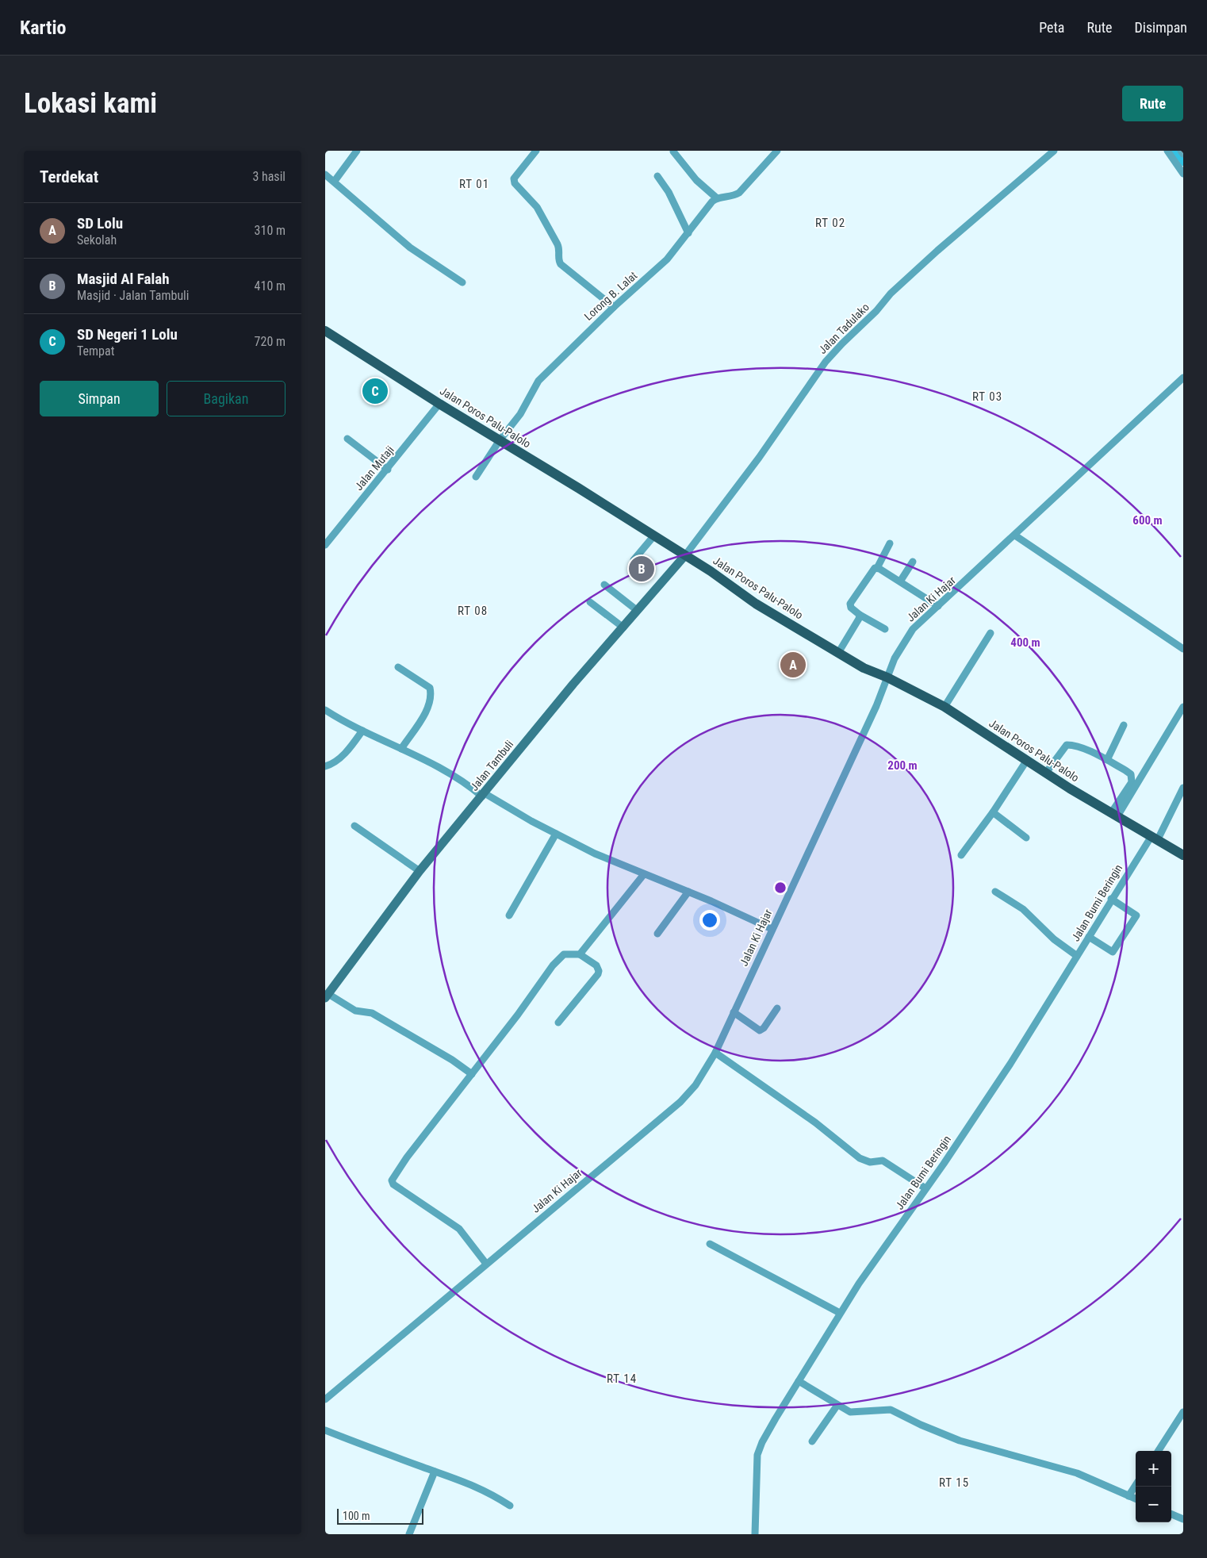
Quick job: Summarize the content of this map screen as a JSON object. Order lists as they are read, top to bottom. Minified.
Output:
{"streets":{"main road":["Jalan Poros Palu-Palolo"],"street":["Lorong B. Lalat","Jalan Tadulako","Jalan Mutaji","Jalan Ki Hajar","Jalan Tambuli","Jalan Bumi Beringin"]},"crossings":[["Lorong B. Lalat","Jalan Poros Palu-Palolo"],["Jalan Tadulako","Jalan Poros Palu-Palolo"],["Jalan Tadulako","Jalan Tambuli"],["Jalan Poros Palu-Palolo","Jalan Mutaji"],["Jalan Poros Palu-Palolo","Jalan Ki Hajar"],["Jalan Poros Palu-Palolo","Jalan Tambuli"],["Jalan Poros Palu-Palolo","Jalan Bumi Beringin"]],"districts":["RT 01","RT 02","RT 03","RT 08","RT 14","RT 15"],"scale_bar":"100 m","page":{"header":"Kartio","nav":["Peta","Rute","Disimpan"],"buttons":["Rute",["Simpan","Bagikan"]],"title":"Lokasi kami","heading":["Terdekat","3 hasil"],"list":[{"mark":"A","name":"SD Lolu","note":"Sekolah","value":"310 m"},{"mark":"B","name":"Masjid Al Falah","note":"Masjid · Jalan Tambuli","value":"410 m"},{"mark":"C","name":"SD Negeri 1 Lolu","note":"Tempat","value":"720 m"}],"pins":["C","B","A"],"map_buttons":["+","−"],"scale":"100 m"},"rings":["600 m","400 m","200 m"]}
